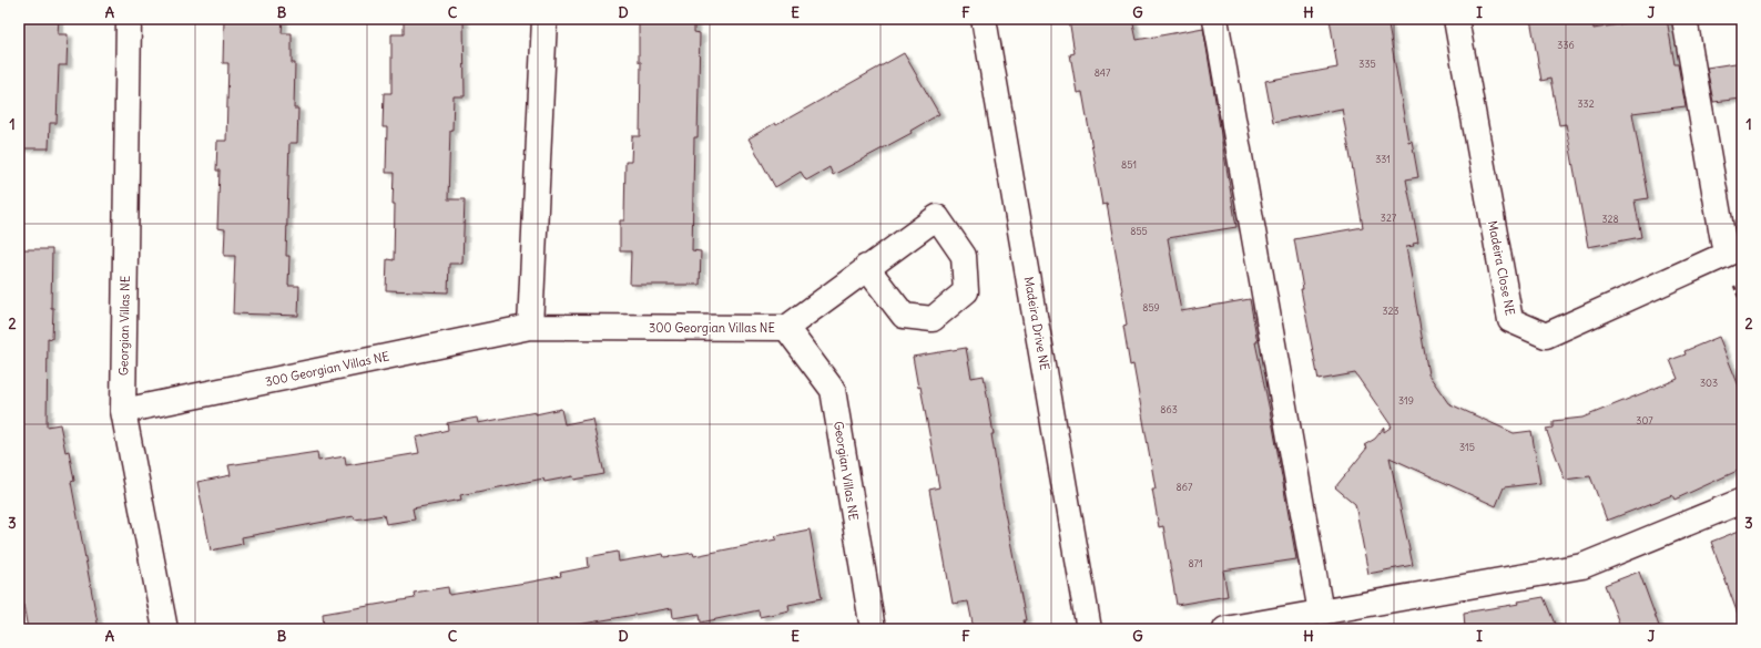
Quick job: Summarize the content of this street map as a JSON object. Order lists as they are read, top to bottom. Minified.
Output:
{"streets":{"street":["Madeira Close NE","Madeira Drive NE","Georgian Villas NE","300 Georgian Villas NE"]},"crossings":[["Georgian Villas NE","300 Georgian Villas NE"]],"house_numbers":["336","335","847","332","331","851","327","328","855","859","323","303","319","863","307","315","867","871"],"grid":{"columns":["A","B","C","D","E","F","G","H","I","J"],"rows":["1","2","3"]}}
